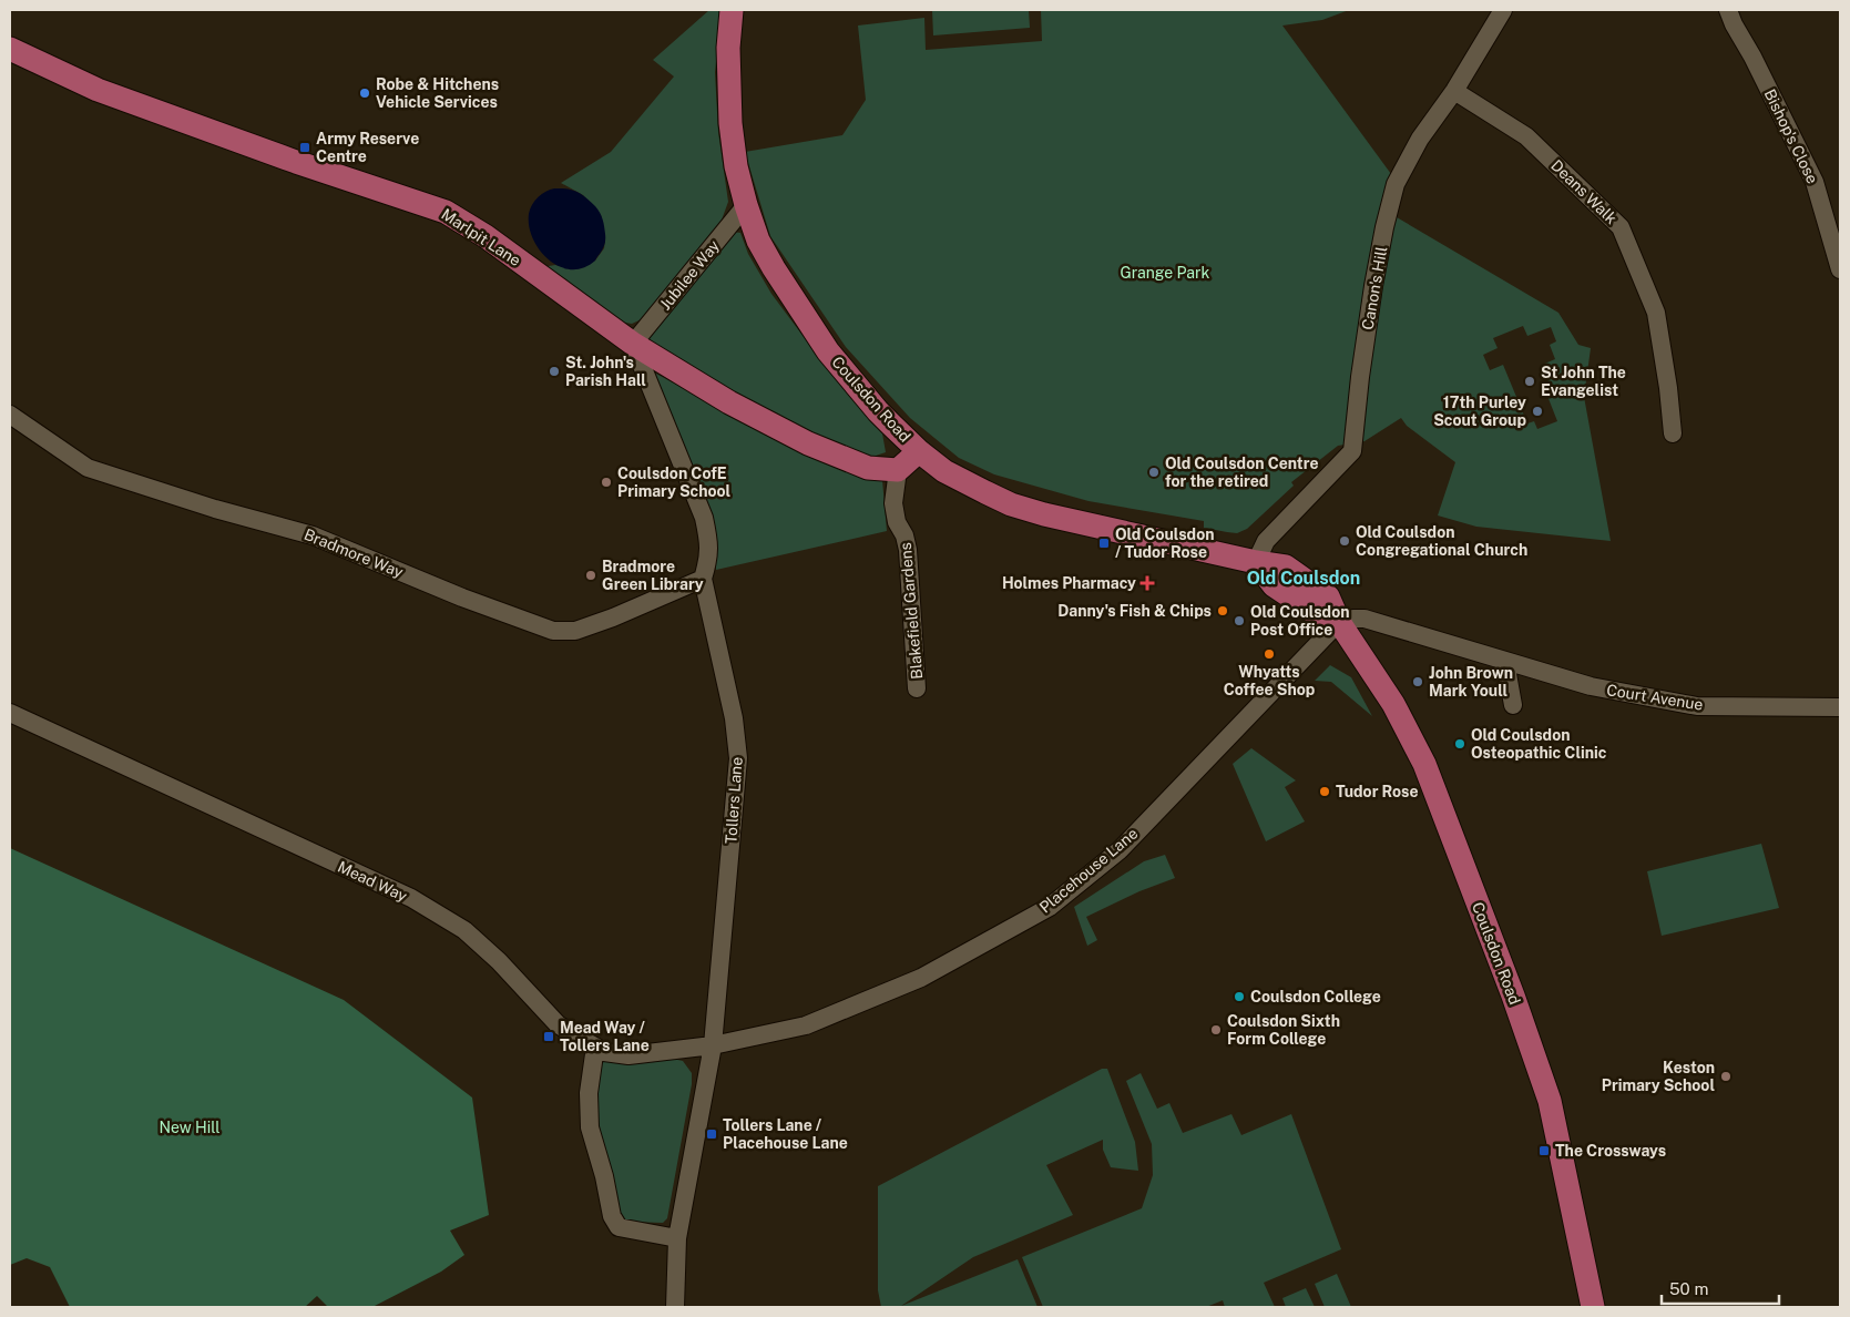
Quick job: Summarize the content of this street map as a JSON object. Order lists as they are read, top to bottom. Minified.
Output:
{"streets":{"main road":["Marlpit Lane","Coulsdon Road"],"street":["Bishop's Close","Deans Walk","Jubilee Way","Canon's Hill","Bradmore Way","Blakefield Gardens","Court Avenue","Tollers Lane","Placehouse Lane","Mead Way"]},"crossings":[["Deans Walk","Canon's Hill"],["Marlpit Lane","Jubilee Way"],["Marlpit Lane","Blakefield Gardens"],["Marlpit Lane","Tollers Lane"],["Jubilee Way","Coulsdon Road"],["Jubilee Way","Tollers Lane"],["Canon's Hill","Coulsdon Road"],["Coulsdon Road","Court Avenue"],["Coulsdon Road","Placehouse Lane"],["Bradmore Way","Tollers Lane"],["Court Avenue","Placehouse Lane"],["Tollers Lane","Placehouse Lane"],["Tollers Lane","Mead Way"],["Placehouse Lane","Mead Way"]],"districts":["Old Coulsdon"],"parks":["Grange Park","New Hill"],"places":{"other":["Robe & Hitchens Vehicle Services","St. John's Parish Hall","St John The Evangelist","17th Purley Scout Group","Old Coulsdon Centre for the retired","Coulsdon CofE Primary School","Old Coulsdon Congregational Church","Bradmore Green Library","Danny's Fish & Chips","Old Coulsdon Post Office","Whyatts Coffee Shop","John Brown Mark Youll","Old Coulsdon Osteopathic Clinic","Tudor Rose","Coulsdon College","Coulsdon Sixth Form College","Keston Primary School"],"transit":["Army Reserve Centre","Old Coulsdon / Tudor Rose","Mead Way / Tollers Lane","Tollers Lane / Placehouse Lane","The Crossways"],"health":["Holmes Pharmacy"]},"scale_bar":"50 m"}
